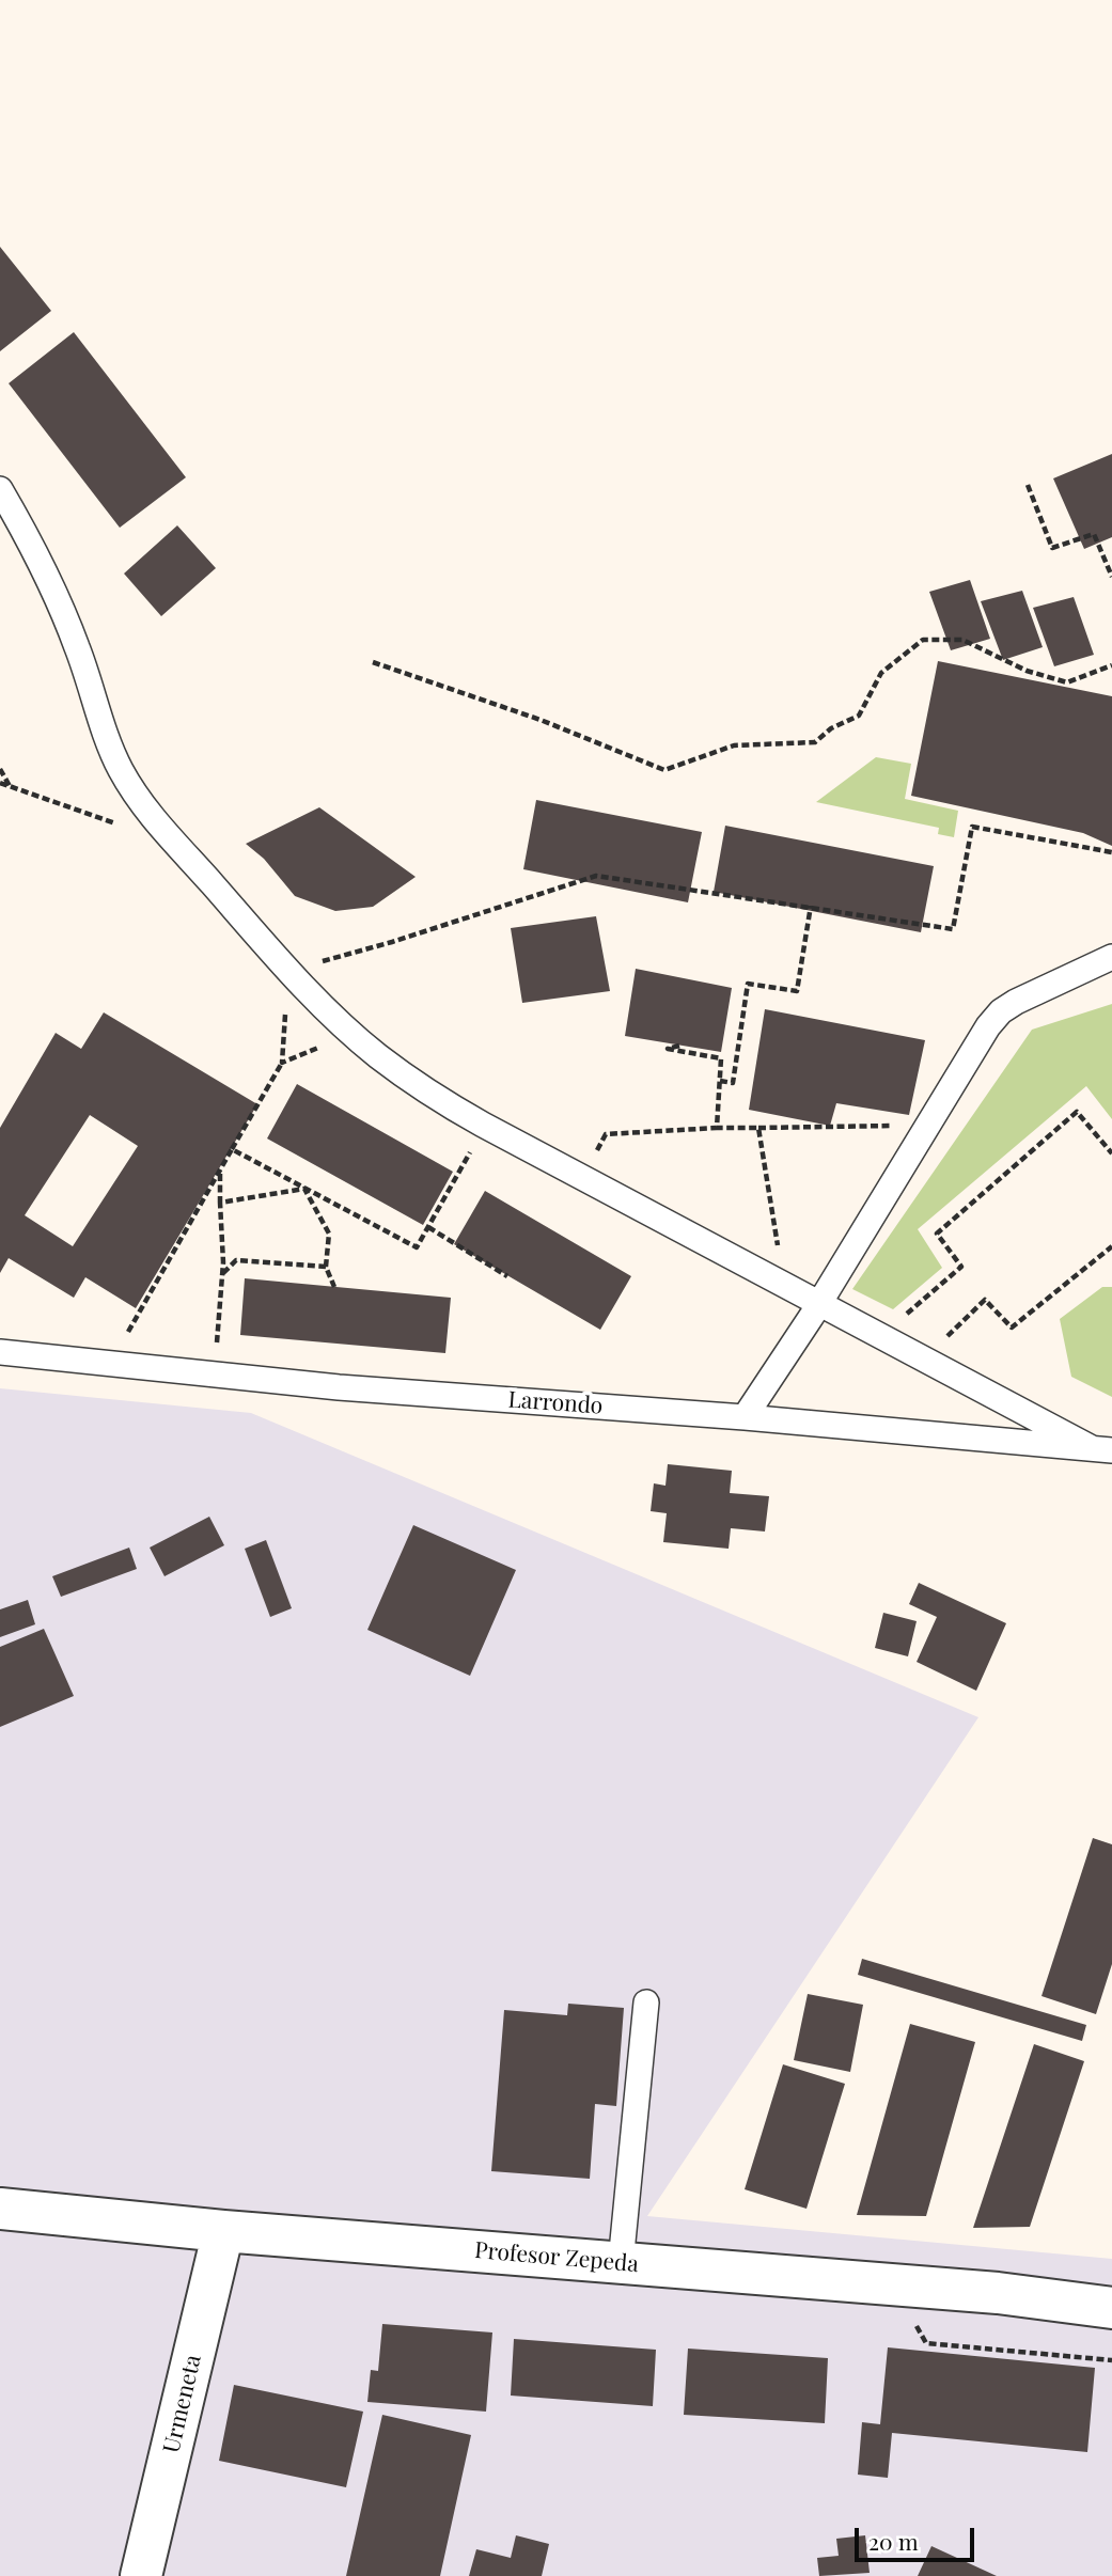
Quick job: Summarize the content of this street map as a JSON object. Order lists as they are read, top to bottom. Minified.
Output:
{"streets":{"street":["Profesor Zepeda","Urmeneta"],"lane":["Larrondo"]},"crossings":[["Profesor Zepeda","Urmeneta"]],"scale_bar":"20 m"}
